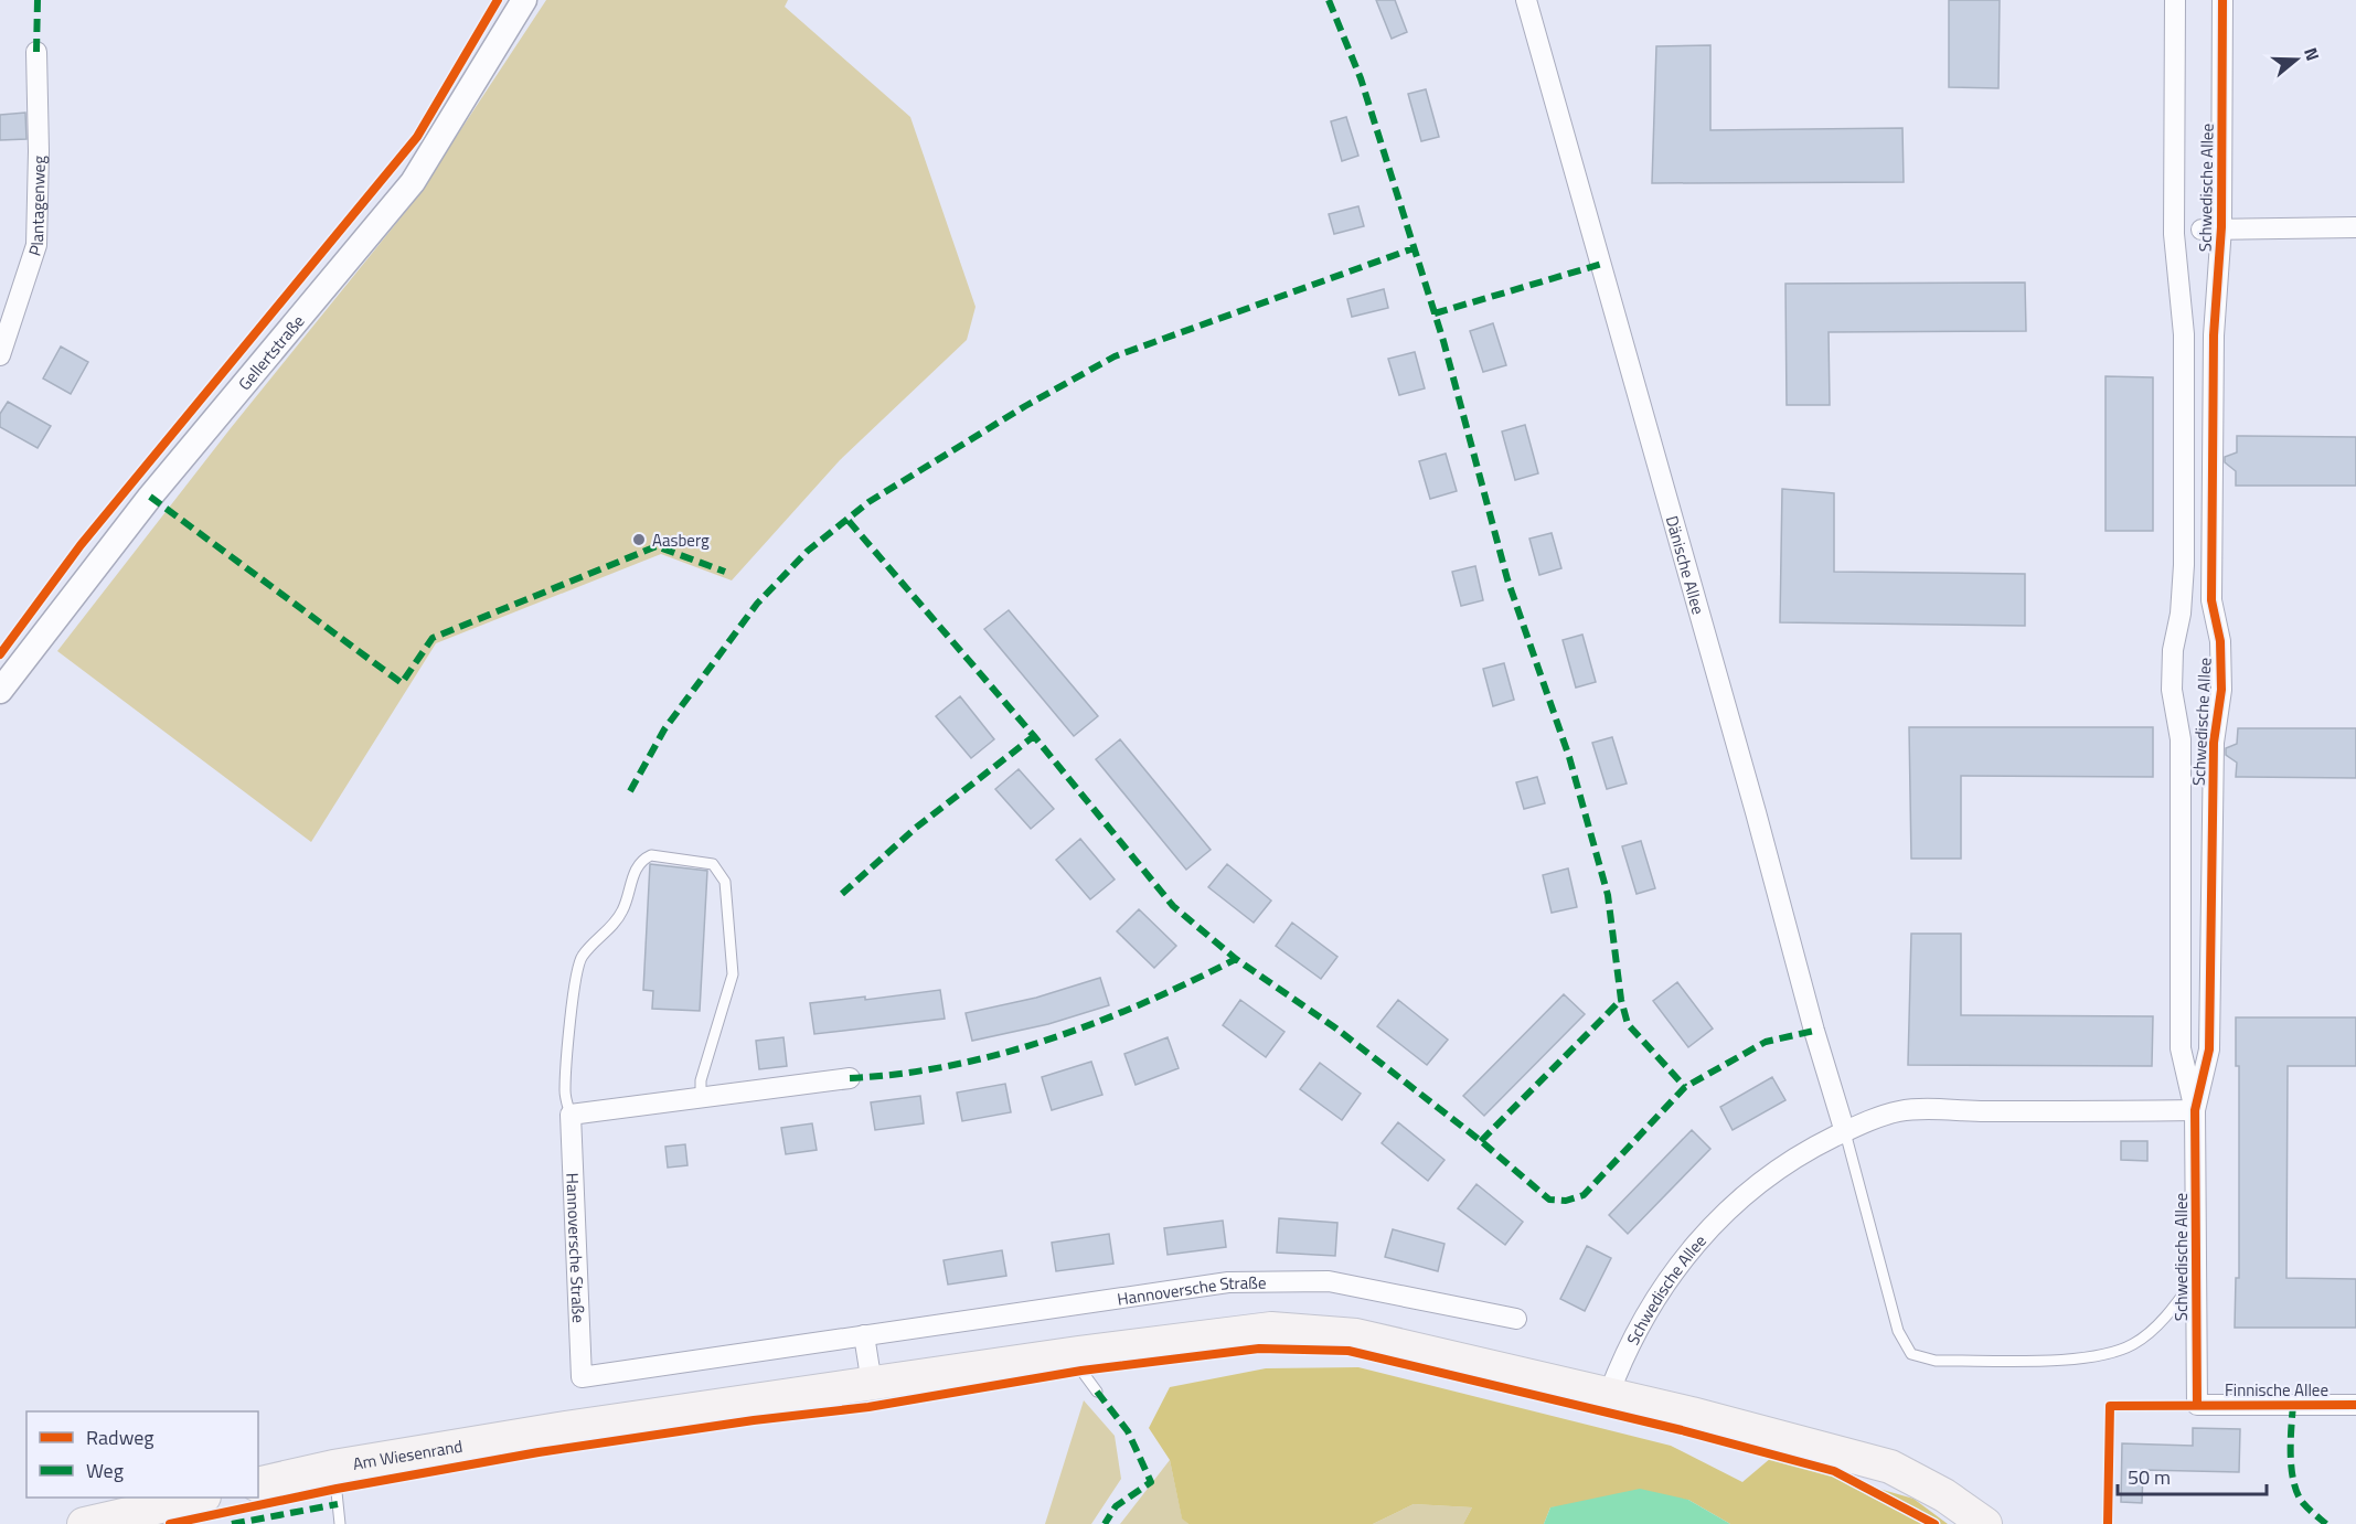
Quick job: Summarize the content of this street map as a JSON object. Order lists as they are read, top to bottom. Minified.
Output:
{"streets":{"main road":["Am Wiesenrand"],"street":["Schwedische Allee","Plantagenweg","Gellertstraße","Dänische Allee","Hannoversche Straße","Finnische Allee"]},"crossings":[["Schwedische Allee","Dänische Allee"],["Schwedische Allee","Finnische Allee"],["Schwedische Allee","Am Wiesenrand"]],"places":["Aasberg"],"legend":["Radweg","Weg"],"scale_bar":"50 m","north":"right"}
